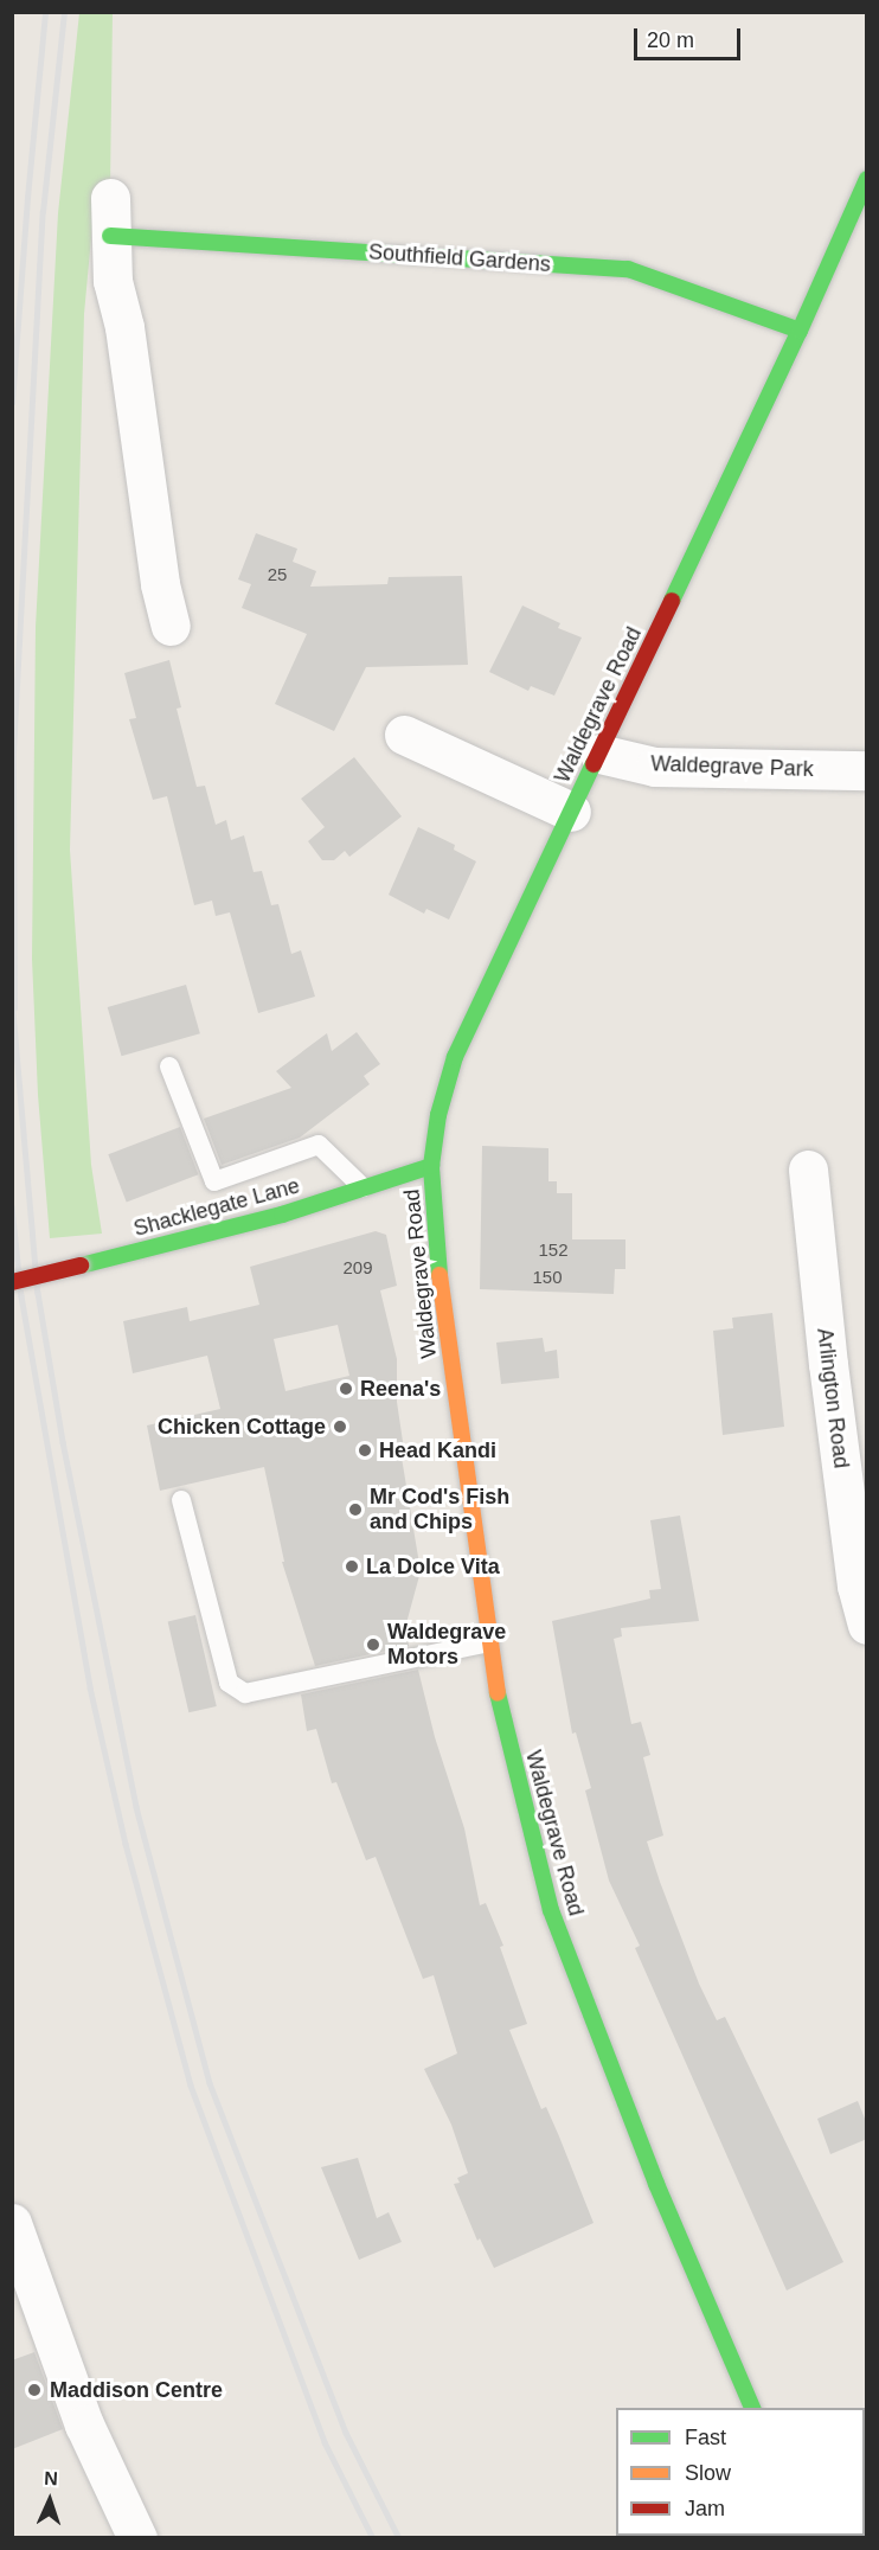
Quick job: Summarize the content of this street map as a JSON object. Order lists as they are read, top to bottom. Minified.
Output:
{"streets":{"main road":["Southfield Gardens","Waldegrave Road","Shacklegate Lane"],"street":["Waldegrave Park","Arlington Road"]},"crossings":[["Southfield Gardens","Waldegrave Road"],["Waldegrave Road","Waldegrave Park"],["Waldegrave Road","Shacklegate Lane"]],"places":["Reena's","Chicken Cottage","Head Kandi","Mr Cod's Fish and Chips","La Dolce Vita","Waldegrave Motors","Maddison Centre"],"house_numbers":["25","152","209","150"],"legend":["Fast","Slow","Jam"],"scale_bar":"20 m","north":"top"}
